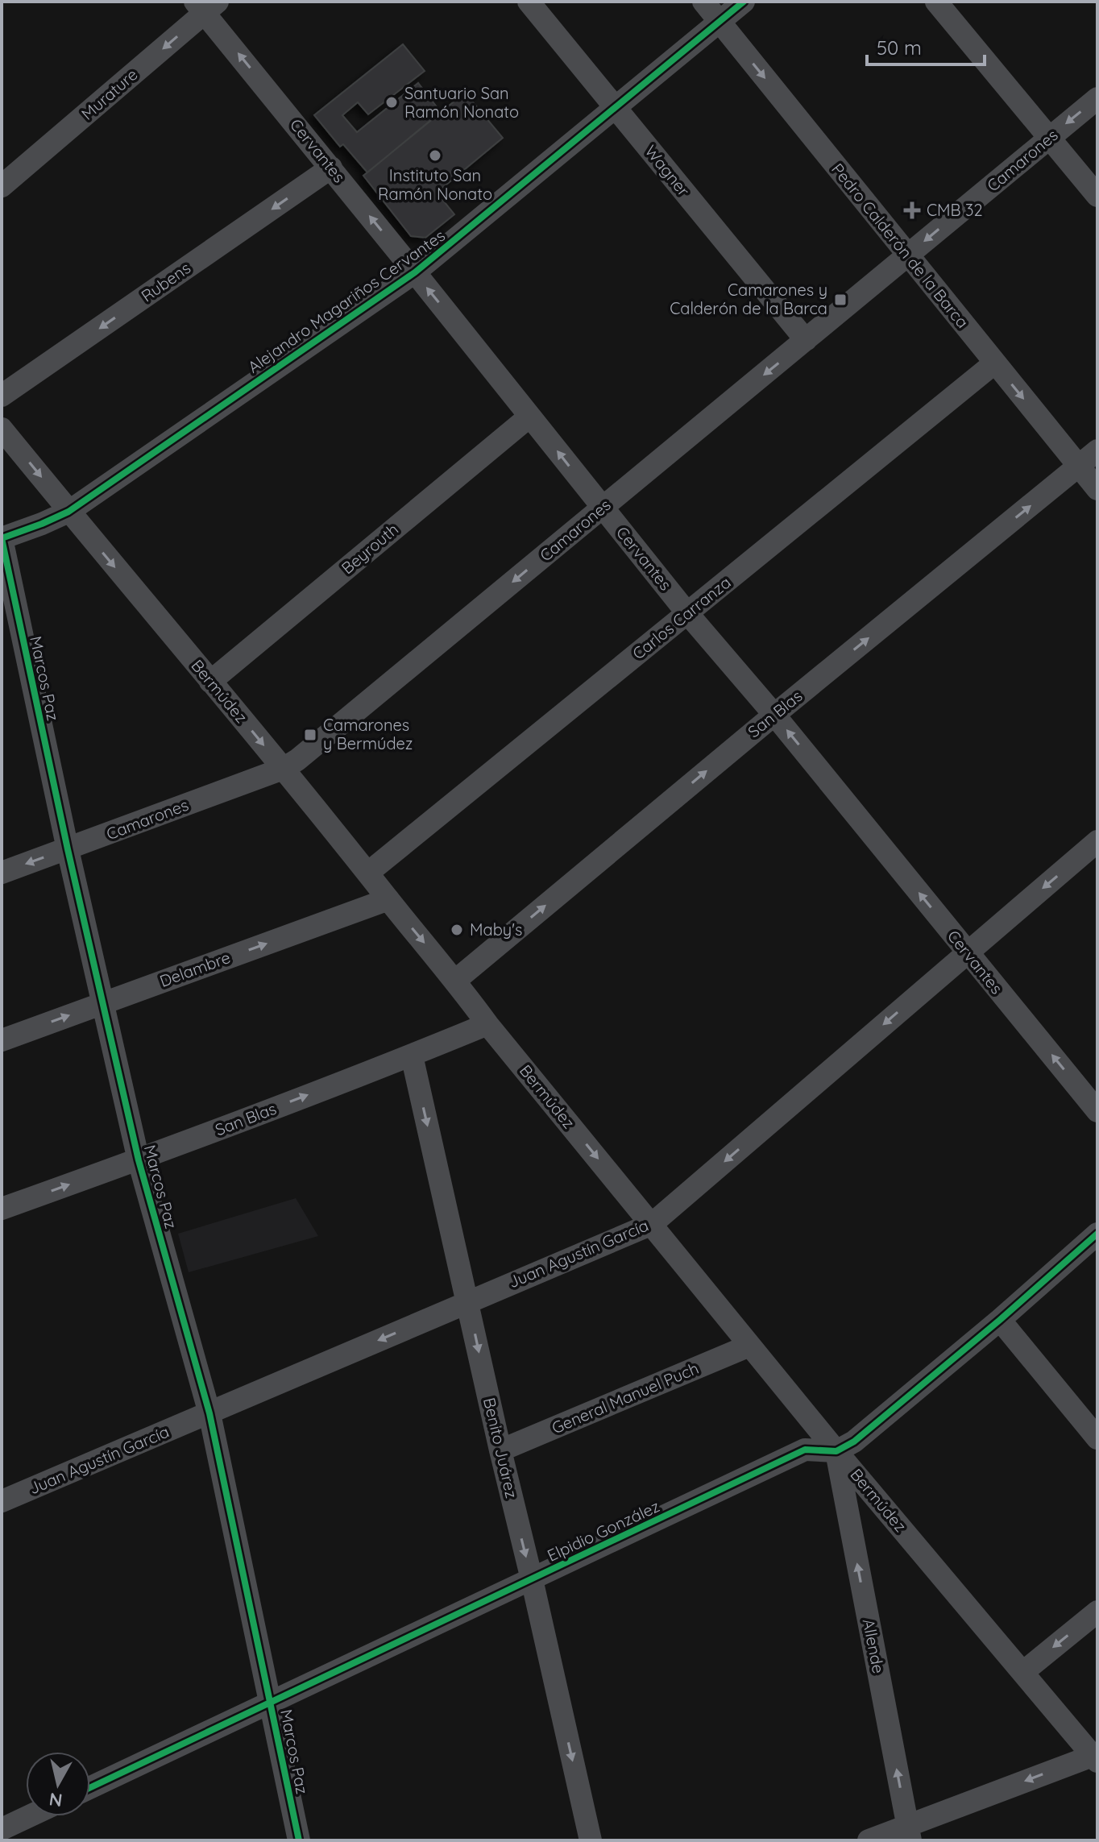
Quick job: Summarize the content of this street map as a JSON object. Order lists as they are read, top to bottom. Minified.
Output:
{"streets":{"street":["Murature","Cervantes","Camarones","Wagner","Pedro Calderón de la Barca","Rubens","Alejandro Magariños Cervantes","Beyrouth","Carlos Carranza","Marcos Paz","Bermúdez","San Blas","Delambre","Juan Agustín García","General Manuel Puch","Benito Juárez","Elpidio González","Allende"]},"crossings":[["Murature","Cervantes"],["Cervantes","Camarones"],["Cervantes","Rubens"],["Cervantes","Alejandro Magariños Cervantes"],["Cervantes","Beyrouth"],["Cervantes","Carlos Carranza"],["Cervantes","San Blas"],["Cervantes","Juan Agustín García"],["Camarones","Wagner"],["Camarones","Pedro Calderón de la Barca"],["Camarones","Marcos Paz"],["Camarones","Bermúdez"],["Wagner","Alejandro Magariños Cervantes"],["Pedro Calderón de la Barca","Alejandro Magariños Cervantes"],["Pedro Calderón de la Barca","Carlos Carranza"],["Pedro Calderón de la Barca","San Blas"],["Alejandro Magariños Cervantes","Marcos Paz"],["Alejandro Magariños Cervantes","Bermúdez"],["Beyrouth","Bermúdez"],["Carlos Carranza","Bermúdez"],["Marcos Paz","San Blas"],["Marcos Paz","Delambre"],["Marcos Paz","Juan Agustín García"],["Marcos Paz","Elpidio González"],["Bermúdez","San Blas"],["Bermúdez","Delambre"],["Bermúdez","Juan Agustín García"],["Bermúdez","General Manuel Puch"],["Bermúdez","Elpidio González"],["Bermúdez","Allende"],["San Blas","Benito Juárez"],["Juan Agustín García","Benito Juárez"],["General Manuel Puch","Benito Juárez"],["Benito Juárez","Elpidio González"],["Elpidio González","Allende"]],"one_way":["Murature","Cervantes","Camarones","Rubens","Bermúdez","San Blas","Delambre","Juan Agustín García","Benito Juárez","Allende"],"places":{"other":["Santuario San Ramón Nonato","Instituto San Ramón Nonato","Maby's"],"health":["CMB 32"],"transit":["Camarones y Calderón de la Barca","Camarones y Bermúdez"]},"scale_bar":"50 m","north":"bottom"}
